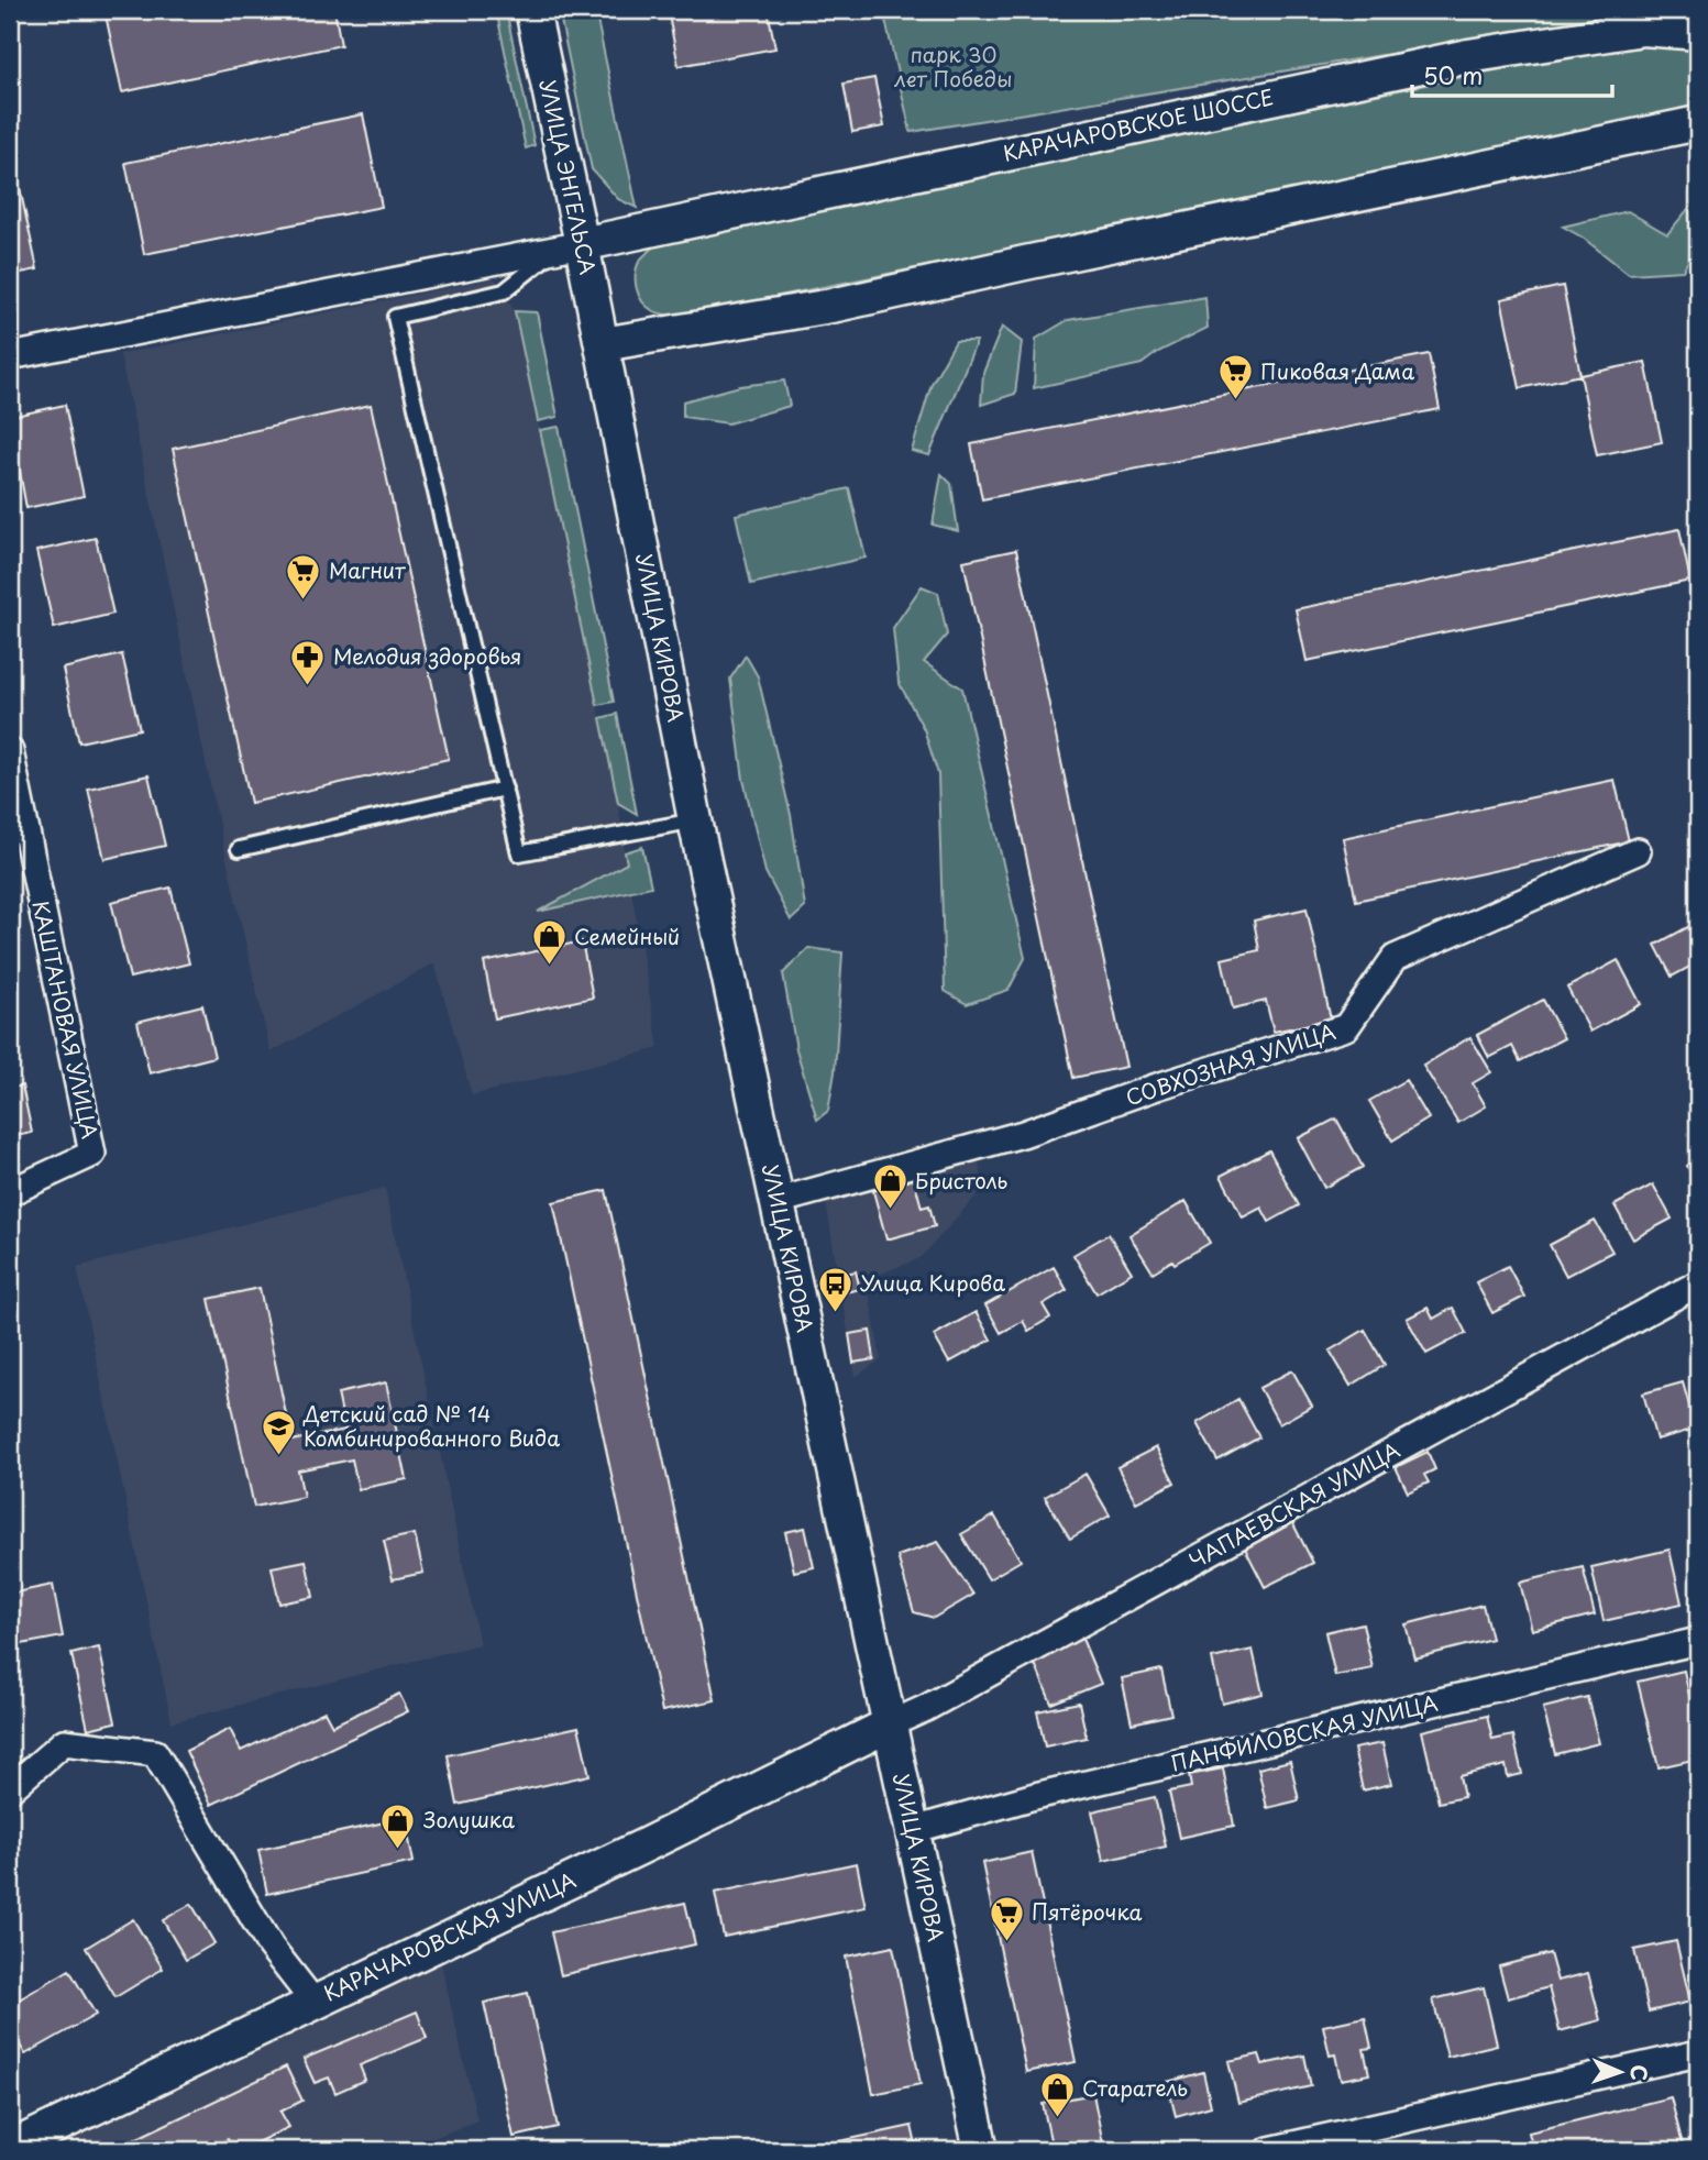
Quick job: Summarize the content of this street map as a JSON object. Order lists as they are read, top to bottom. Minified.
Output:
{"streets":{"street":["КАРАЧАРОВСКОЕ ШОССЕ","УЛИЦА ЭНГЕЛЬСА","УЛИЦА КИРОВА","КАШТАНОВАЯ УЛИЦА","СОВХОЗНАЯ УЛИЦА","ЧАПАЕВСКАЯ УЛИЦА","ПАНФИЛОВСКАЯ УЛИЦА","КАРАЧАРОВСКАЯ УЛИЦА"]},"crossings":[["КАРАЧАРОВСКОЕ ШОССЕ","УЛИЦА ЭНГЕЛЬСА"],["УЛИЦА ЭНГЕЛЬСА","УЛИЦА КИРОВА"],["УЛИЦА КИРОВА","СОВХОЗНАЯ УЛИЦА"],["УЛИЦА КИРОВА","ЧАПАЕВСКАЯ УЛИЦА"],["УЛИЦА КИРОВА","ПАНФИЛОВСКАЯ УЛИЦА"],["УЛИЦА КИРОВА","КАРАЧАРОВСКАЯ УЛИЦА"],["ЧАПАЕВСКАЯ УЛИЦА","КАРАЧАРОВСКАЯ УЛИЦА"]],"parks":["парк 30 лет Победы"],"places":{"supermarket":["Пиковая Дама","Магнит","Пятёрочка"],"pharmacy":["Мелодия здоровья"],"shop":["Семейный","Бристоль","Золушка","Старатель"],"bus stop":["Улица Кирова"],"school or university":["Детский сад № 14 Комбинированного Вида"]},"scale_bar":"50 m","north":"right"}
